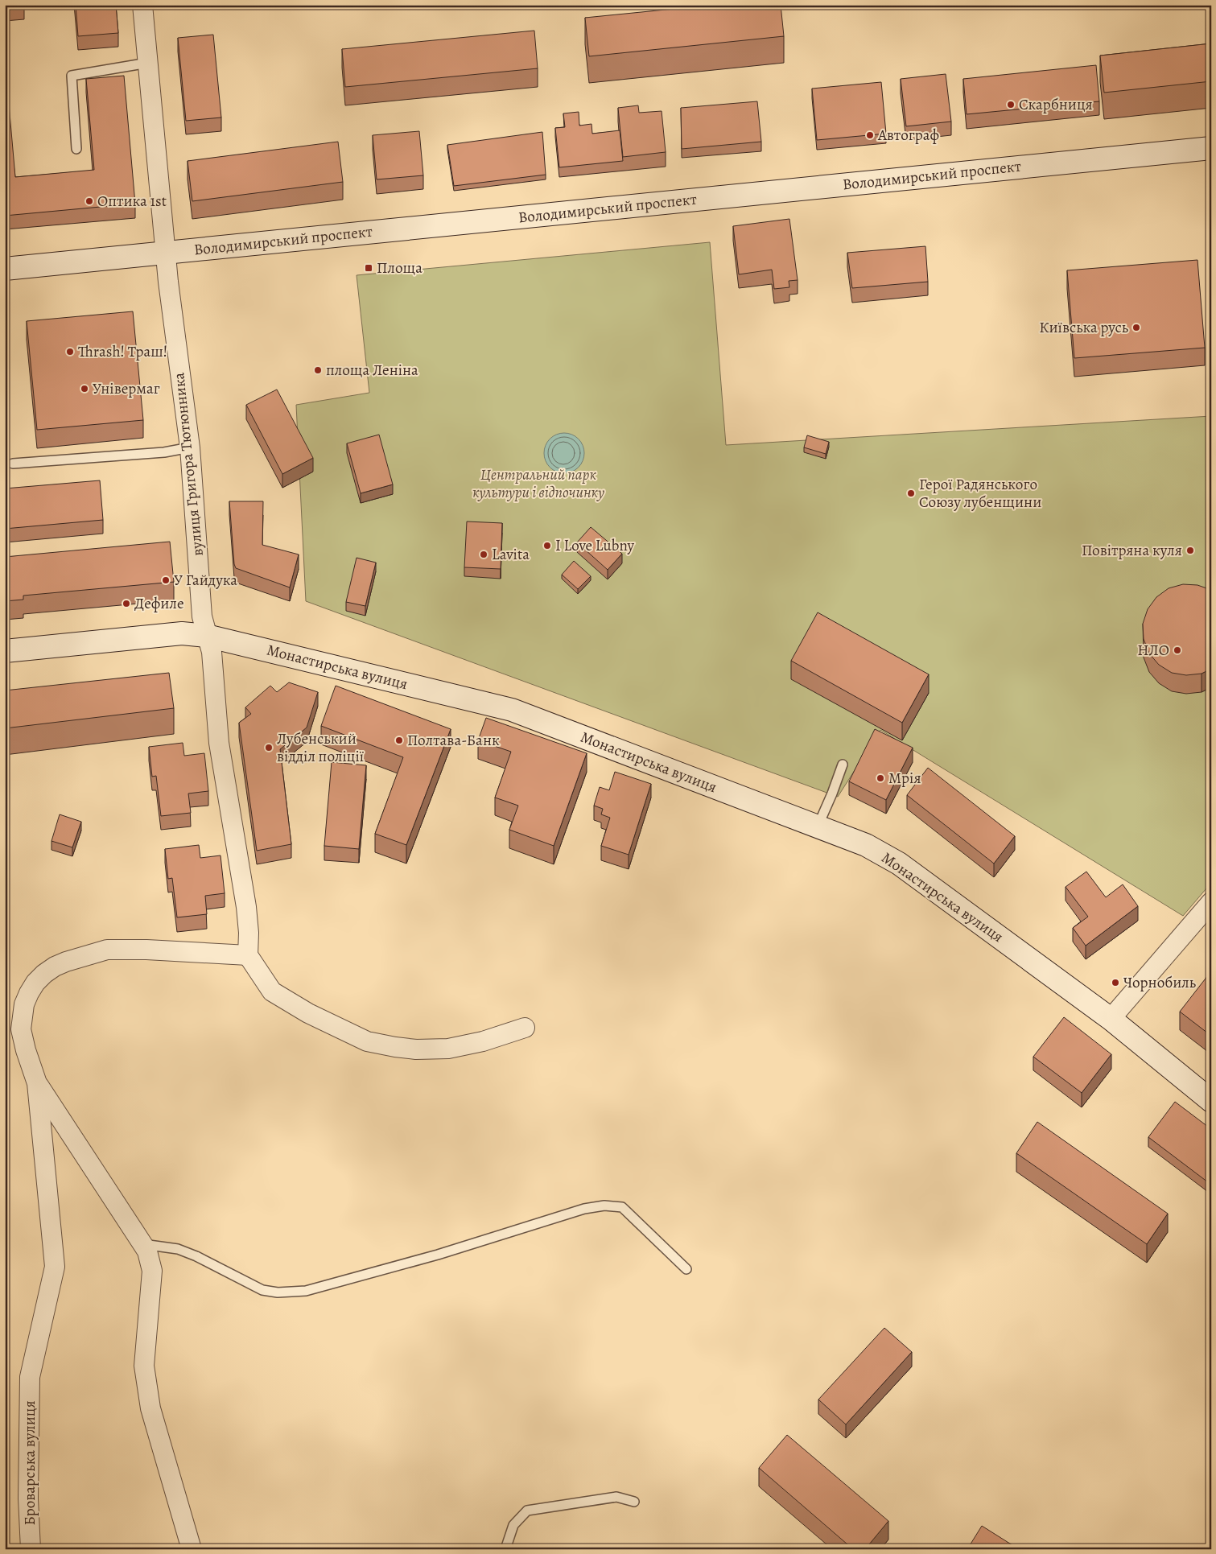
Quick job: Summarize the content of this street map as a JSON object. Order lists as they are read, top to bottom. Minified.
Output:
{"streets":{"main road":["Володимирський проспект","Монастирська вулиця"],"street":["вулиця Григора Тютюнника","Броварська вулиця"]},"crossings":[["Володимирський проспект","вулиця Григора Тютюнника"],["вулиця Григора Тютюнника","Монастирська вулиця"]],"parks":["Центральний парк культури і відпочинку"],"places":{"other":["Скарбниця","Автограф","Оптика 1st","Київська русь","Thrash! Траш!","площа Леніна","Універмаг","Герої Радянського Союзу лубенщини","I Love Lubny","Повітряна куля","Lavita","У Гайдука","Дефиле","НЛО","Полтава-Банк","Лубенський відділ поліції","Мрія","Чорнобиль"],"transit":["Площа"]}}
